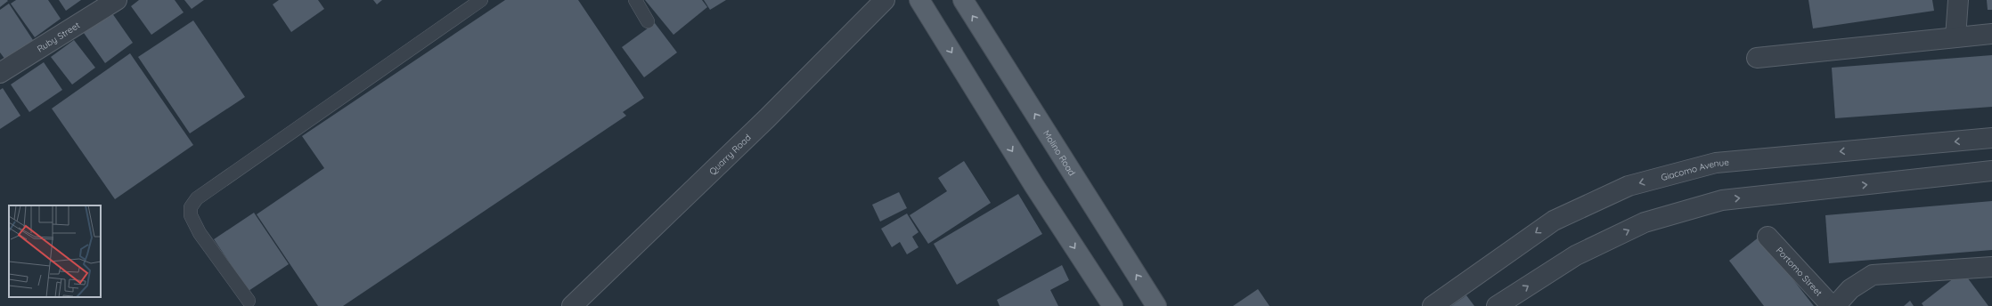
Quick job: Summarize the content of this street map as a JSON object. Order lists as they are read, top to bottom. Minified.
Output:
{"streets":{"main road":["Molino Road"],"street":["Ruby Street","Quarry Road","Giacomo Avenue","Portomo Street"]}}
